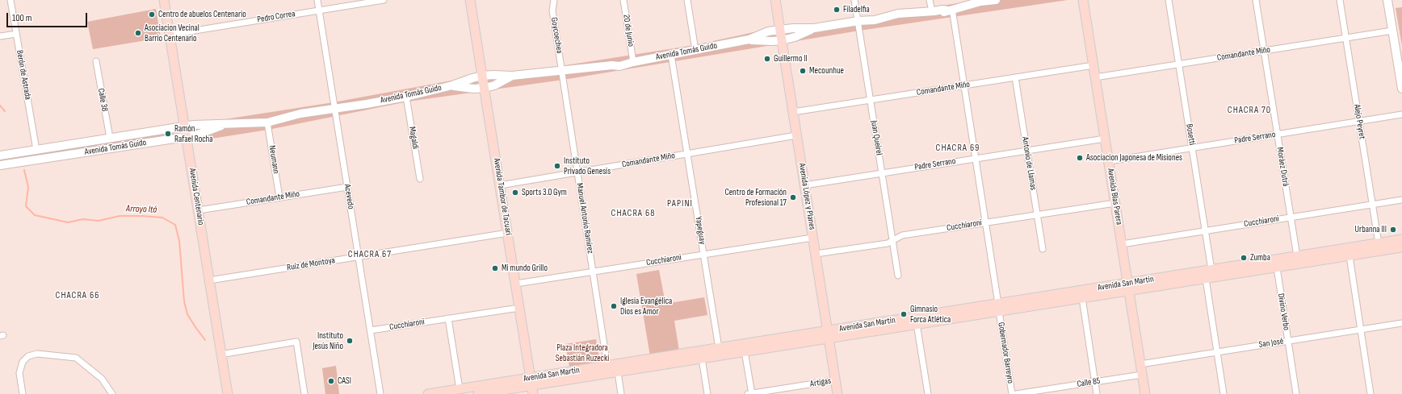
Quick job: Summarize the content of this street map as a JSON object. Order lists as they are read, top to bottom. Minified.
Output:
{"streets":{"main road":["Avenida Tomás Guido","Avenida Centenario","Avenida Tambor de Tacuarí","Avenida López y Planes","Avenida Blas Parera","Avenida San Martín"],"street":["Pedro Correa","20 de Junio","Goycoechea","Comandante Miño","Berón de Astrada","Calle 38","Alejo Peyret","Bosetti","Magaldi","Juan Queirel","Padre Serrano","Neumann","Antonio de Llamas","Moráez Dutrá","Acevedo","Manuel Antonio Ramírez","Cucchiaroni","Yapeguay","Ruíz de Montoya","Divino Verbo","San José","Gobernador Barreyro","Artigas","Calle 85"]},"crossings":[["Pedro Correa","Avenida Centenario"],["Pedro Correa","Acevedo"],["20 de Junio","Avenida Tomás Guido"],["Goycoechea","Avenida Tomás Guido"],["Goycoechea","Manuel Antonio Ramírez"],["Avenida Tomás Guido","Berón de Astrada"],["Avenida Tomás Guido","Calle 38"],["Avenida Tomás Guido","Magaldi"],["Avenida Tomás Guido","Juan Queirel"],["Avenida Tomás Guido","Neumann"],["Avenida Tomás Guido","Avenida Centenario"],["Avenida Tomás Guido","Acevedo"],["Avenida Tomás Guido","Avenida Tambor de Tacuarí"],["Avenida Tomás Guido","Avenida López y Planes"],["Avenida Tomás Guido","Manuel Antonio Ramírez"],["Avenida Tomás Guido","Yapeguay"],["Avenida Tomás Guido","Gobernador Barreyro"],["Comandante Miño","Alejo Peyret"],["Comandante Miño","Bosetti"],["Comandante Miño","Juan Queirel"],["Comandante Miño","Neumann"],["Comandante Miño","Antonio de Llamas"],["Comandante Miño","Moráez Dutrá"],["Comandante Miño","Avenida Centenario"],["Comandante Miño","Acevedo"],["Comandante Miño","Avenida Tambor de Tacuarí"],["Comandante Miño","Avenida López y Planes"],["Comandante Miño","Avenida Blas Parera"],["Comandante Miño","Manuel Antonio Ramírez"],["Comandante Miño","Yapeguay"],["Comandante Miño","Gobernador Barreyro"],["Alejo Peyret","Padre Serrano"],["Alejo Peyret","Cucchiaroni"],["Alejo Peyret","Avenida San Martín"],["Bosetti","Padre Serrano"],["Bosetti","Cucchiaroni"],["Bosetti","Avenida San Martín"],["Juan Queirel","Padre Serrano"],["Juan Queirel","Cucchiaroni"],["Padre Serrano","Antonio de Llamas"],["Padre Serrano","Moráez Dutrá"],["Padre Serrano","Avenida López y Planes"],["Padre Serrano","Avenida Blas Parera"],["Padre Serrano","Gobernador Barreyro"],["Antonio de Llamas","Cucchiaroni"],["Moráez Dutrá","Cucchiaroni"],["Moráez Dutrá","Avenida San Martín"],["Avenida Centenario","Ruíz de Montoya"],["Acevedo","Cucchiaroni"],["Acevedo","Ruíz de Montoya"],["Avenida Tambor de Tacuarí","Cucchiaroni"],["Avenida Tambor de Tacuarí","Ruíz de Montoya"],["Avenida Tambor de Tacuarí","Avenida San Martín"],["Avenida López y Planes","Cucchiaroni"],["Avenida López y Planes","Avenida San Martín"],["Avenida López y Planes","Artigas"],["Avenida Blas Parera","Cucchiaroni"],["Avenida Blas Parera","Avenida San Martín"],["Avenida Blas Parera","San José"],["Avenida Blas Parera","Calle 85"],["Manuel Antonio Ramírez","Cucchiaroni"],["Manuel Antonio Ramírez","Avenida San Martín"],["Cucchiaroni","Yapeguay"],["Cucchiaroni","Gobernador Barreyro"],["Yapeguay","Avenida San Martín"],["Avenida San Martín","Divino Verbo"],["Avenida San Martín","Gobernador Barreyro"],["Divino Verbo","San José"]],"districts":["CHACRA 70","CHACRA 69","PAPINI","CHACRA 68","CHACRA 67","CHACRA 66"],"water":["Arroyo Itá"],"parks":["Plaza Integradora Sebastián Ruzecki"],"places":["Filadelfia","Centro de abuelos Centenario","Asociacion Vecinal Barrio Centenario","Guillermo II","Mecounhue","Ramón Rafael Rocha","Asociacion Japonesa de Misiones","Instituto Privado Genesis","Sports 3.0 Gym","Centro de Formación Profesional 17","Urbanna III","Zumba","Mi mundo Grillo","Iglesia Evangélica Dios es Amor","Gimnasio Forca Atlética","Instituto Jesús Niño","CASI"],"scale_bar":"100 m"}
